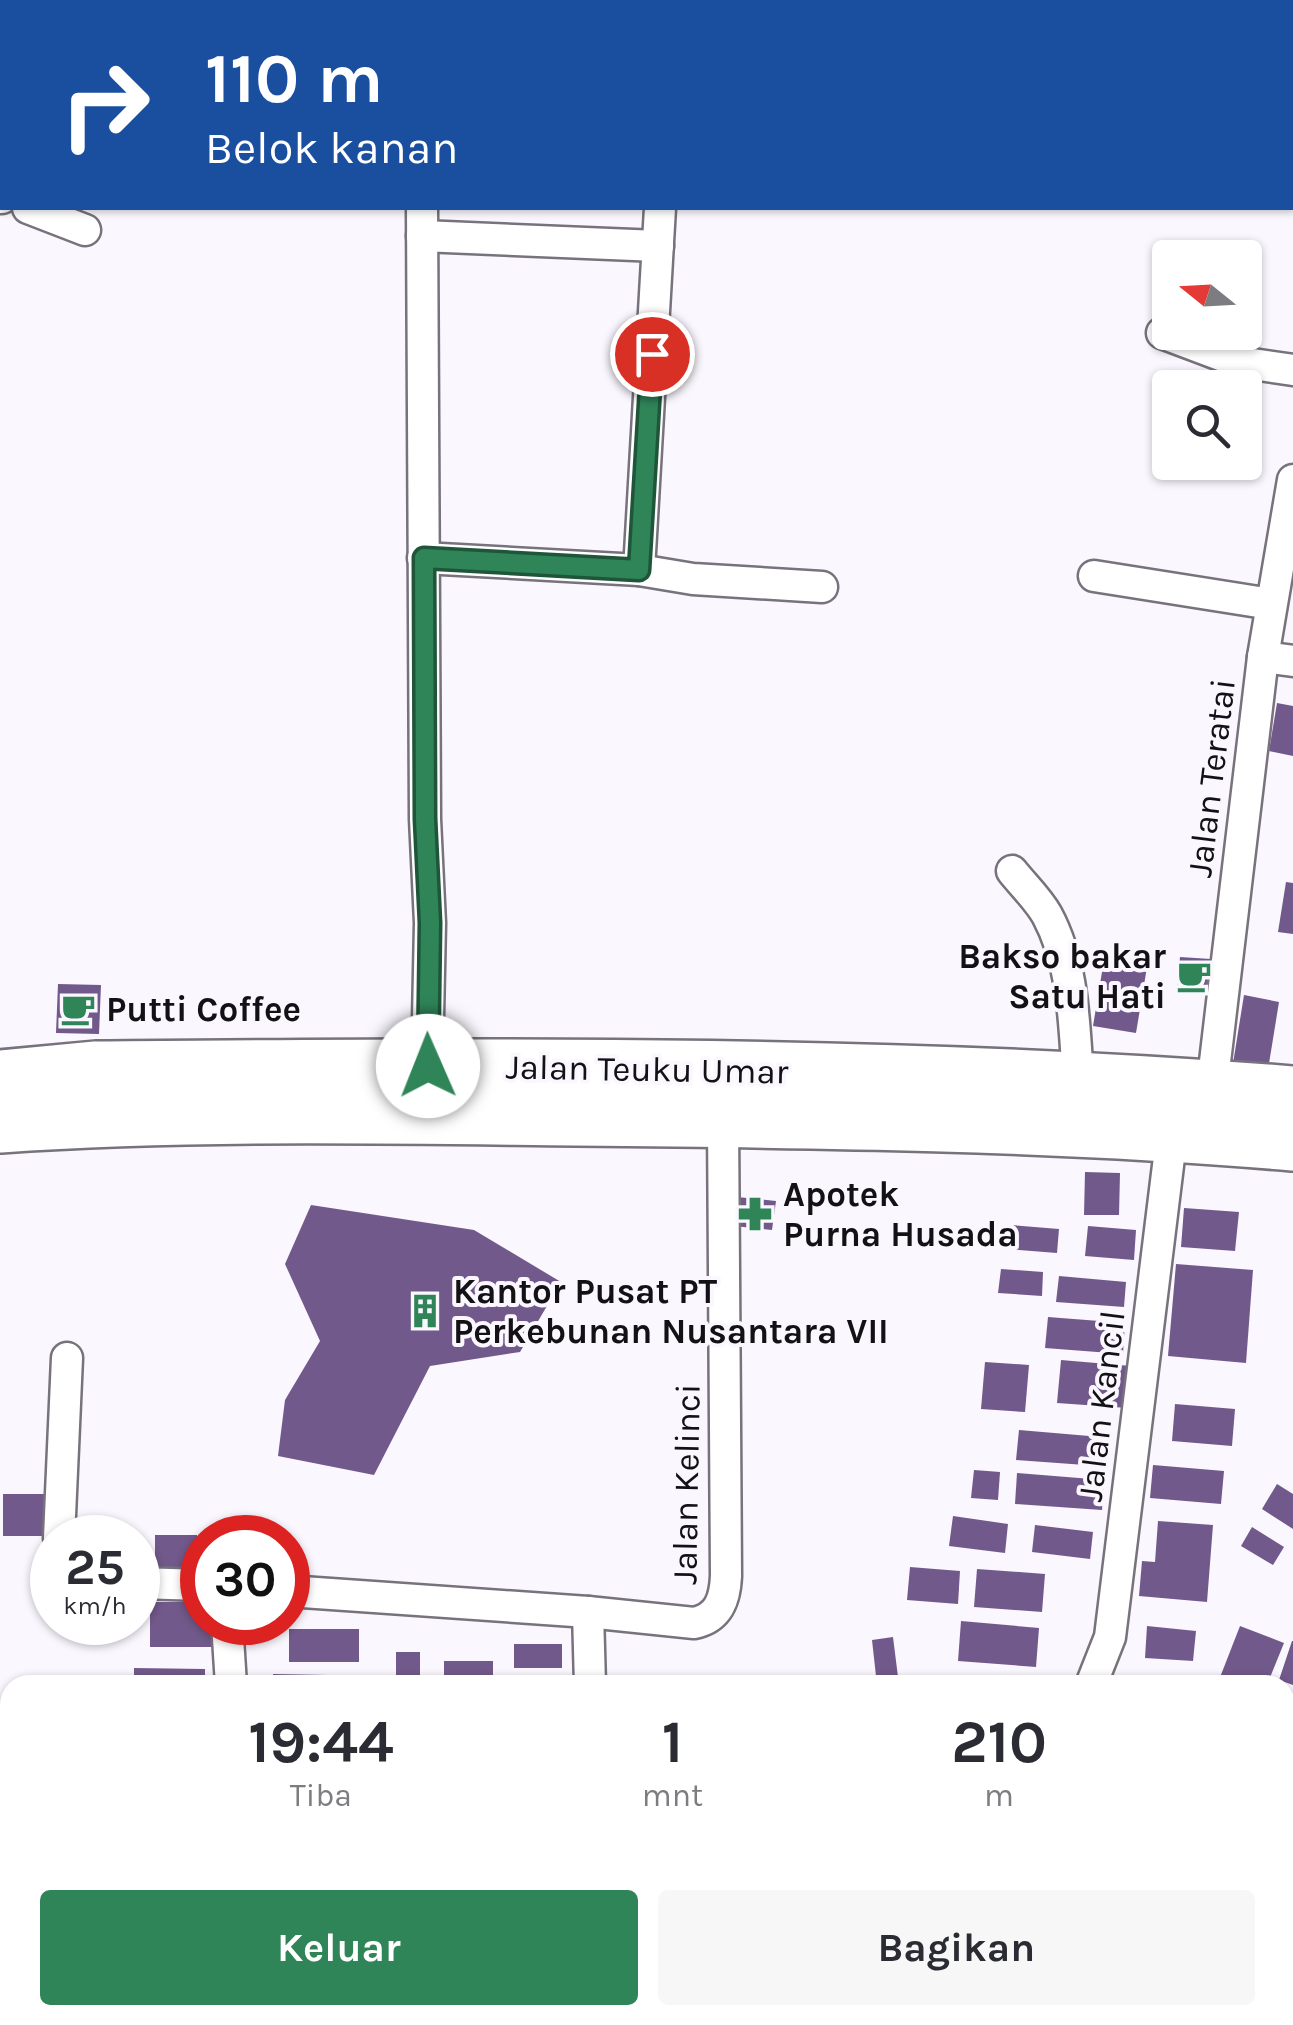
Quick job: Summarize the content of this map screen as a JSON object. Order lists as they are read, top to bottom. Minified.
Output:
{"streets":{"highway":["Jalan Teuku Umar"],"street":["Jalan Teratai","Jalan Kancil","Jalan Kelinci"]},"crossings":[["Jalan Teratai","Jalan Teuku Umar"],["Jalan Teuku Umar","Jalan Kancil"],["Jalan Teuku Umar","Jalan Kelinci"]],"places":{"cafe":["Bakso bakar Satu Hati","Putti Coffee"],"pharmacy":["Apotek Purna Husada"],"building":["Kantor Pusat PT Perkebunan Nusantara VII"]},"north":"left","page":{"turn":["110 m","Belok kanan"],"speed":"25 km/h","limit":"30","eta":["19:44","Tiba","1","mnt","210","m"],"buttons":["Keluar","Bagikan"]}}
